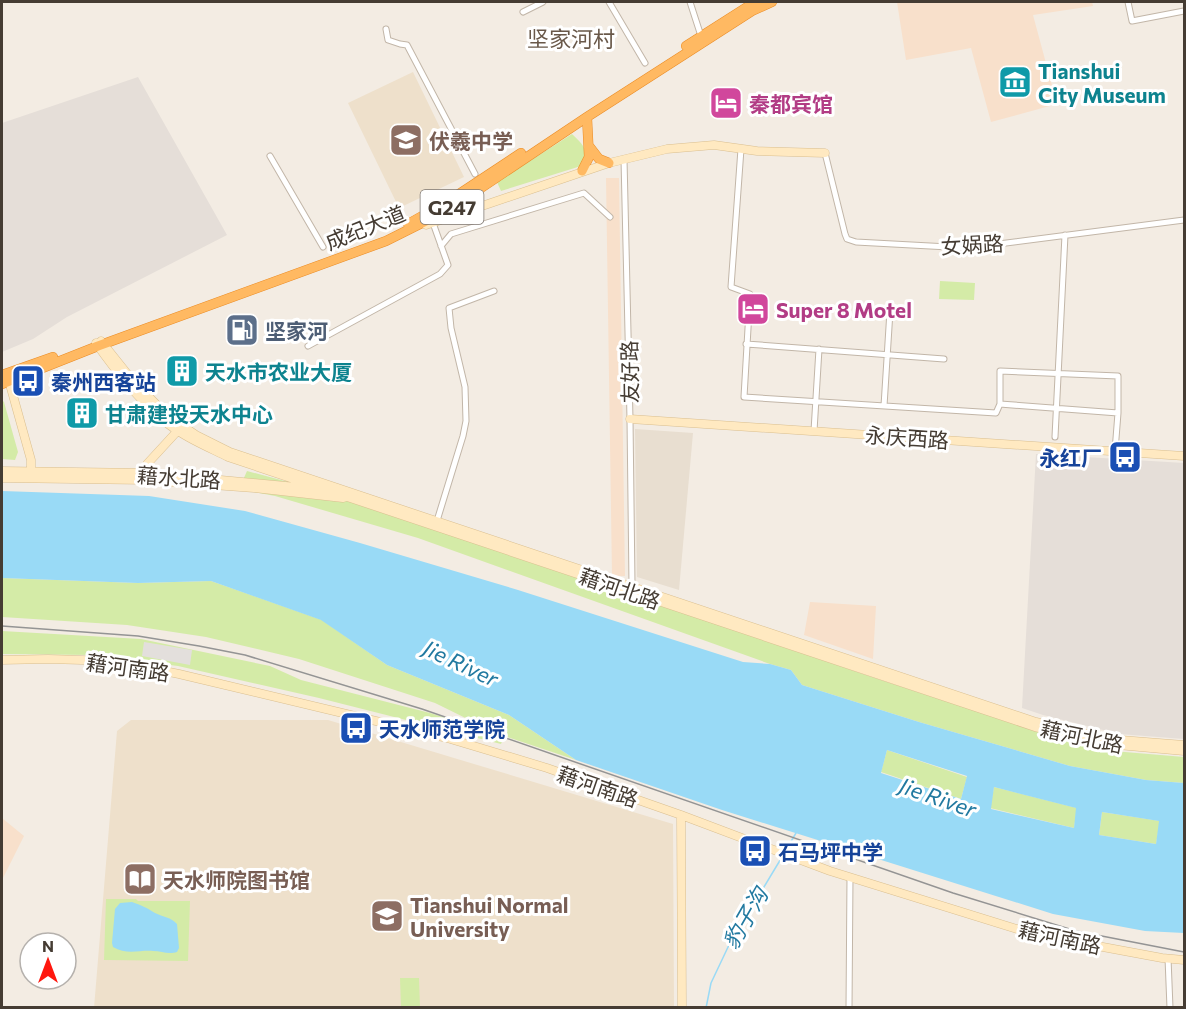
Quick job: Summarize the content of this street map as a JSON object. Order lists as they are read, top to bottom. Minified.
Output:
{"streets":{"highway":["G247","成纪大道"],"main road":["永庆西路","藉水北路","藉河北路","藉河南路"],"street":["女娲路","友好路"]},"crossings":[["成纪大道","藉河北路"],["友好路","永庆西路"],["友好路","藉河北路"],["藉水北路","藉河北路"]],"districts":["坚家河村"],"water":["Jie River","豹子沟"],"places":{"museum":["Tianshui City Museum"],"hotel":["秦都宾馆","Super 8 Motel"],"school or university":["伏羲中学","Tianshui Normal University"],"fuel station":["坚家河"],"building":["天水市农业大厦","甘肃建投天水中心"],"bus stop":["秦州西客站","永红厂","天水师范学院","石马坪中学"],"library":["天水师院图书馆"]},"north":"top"}
